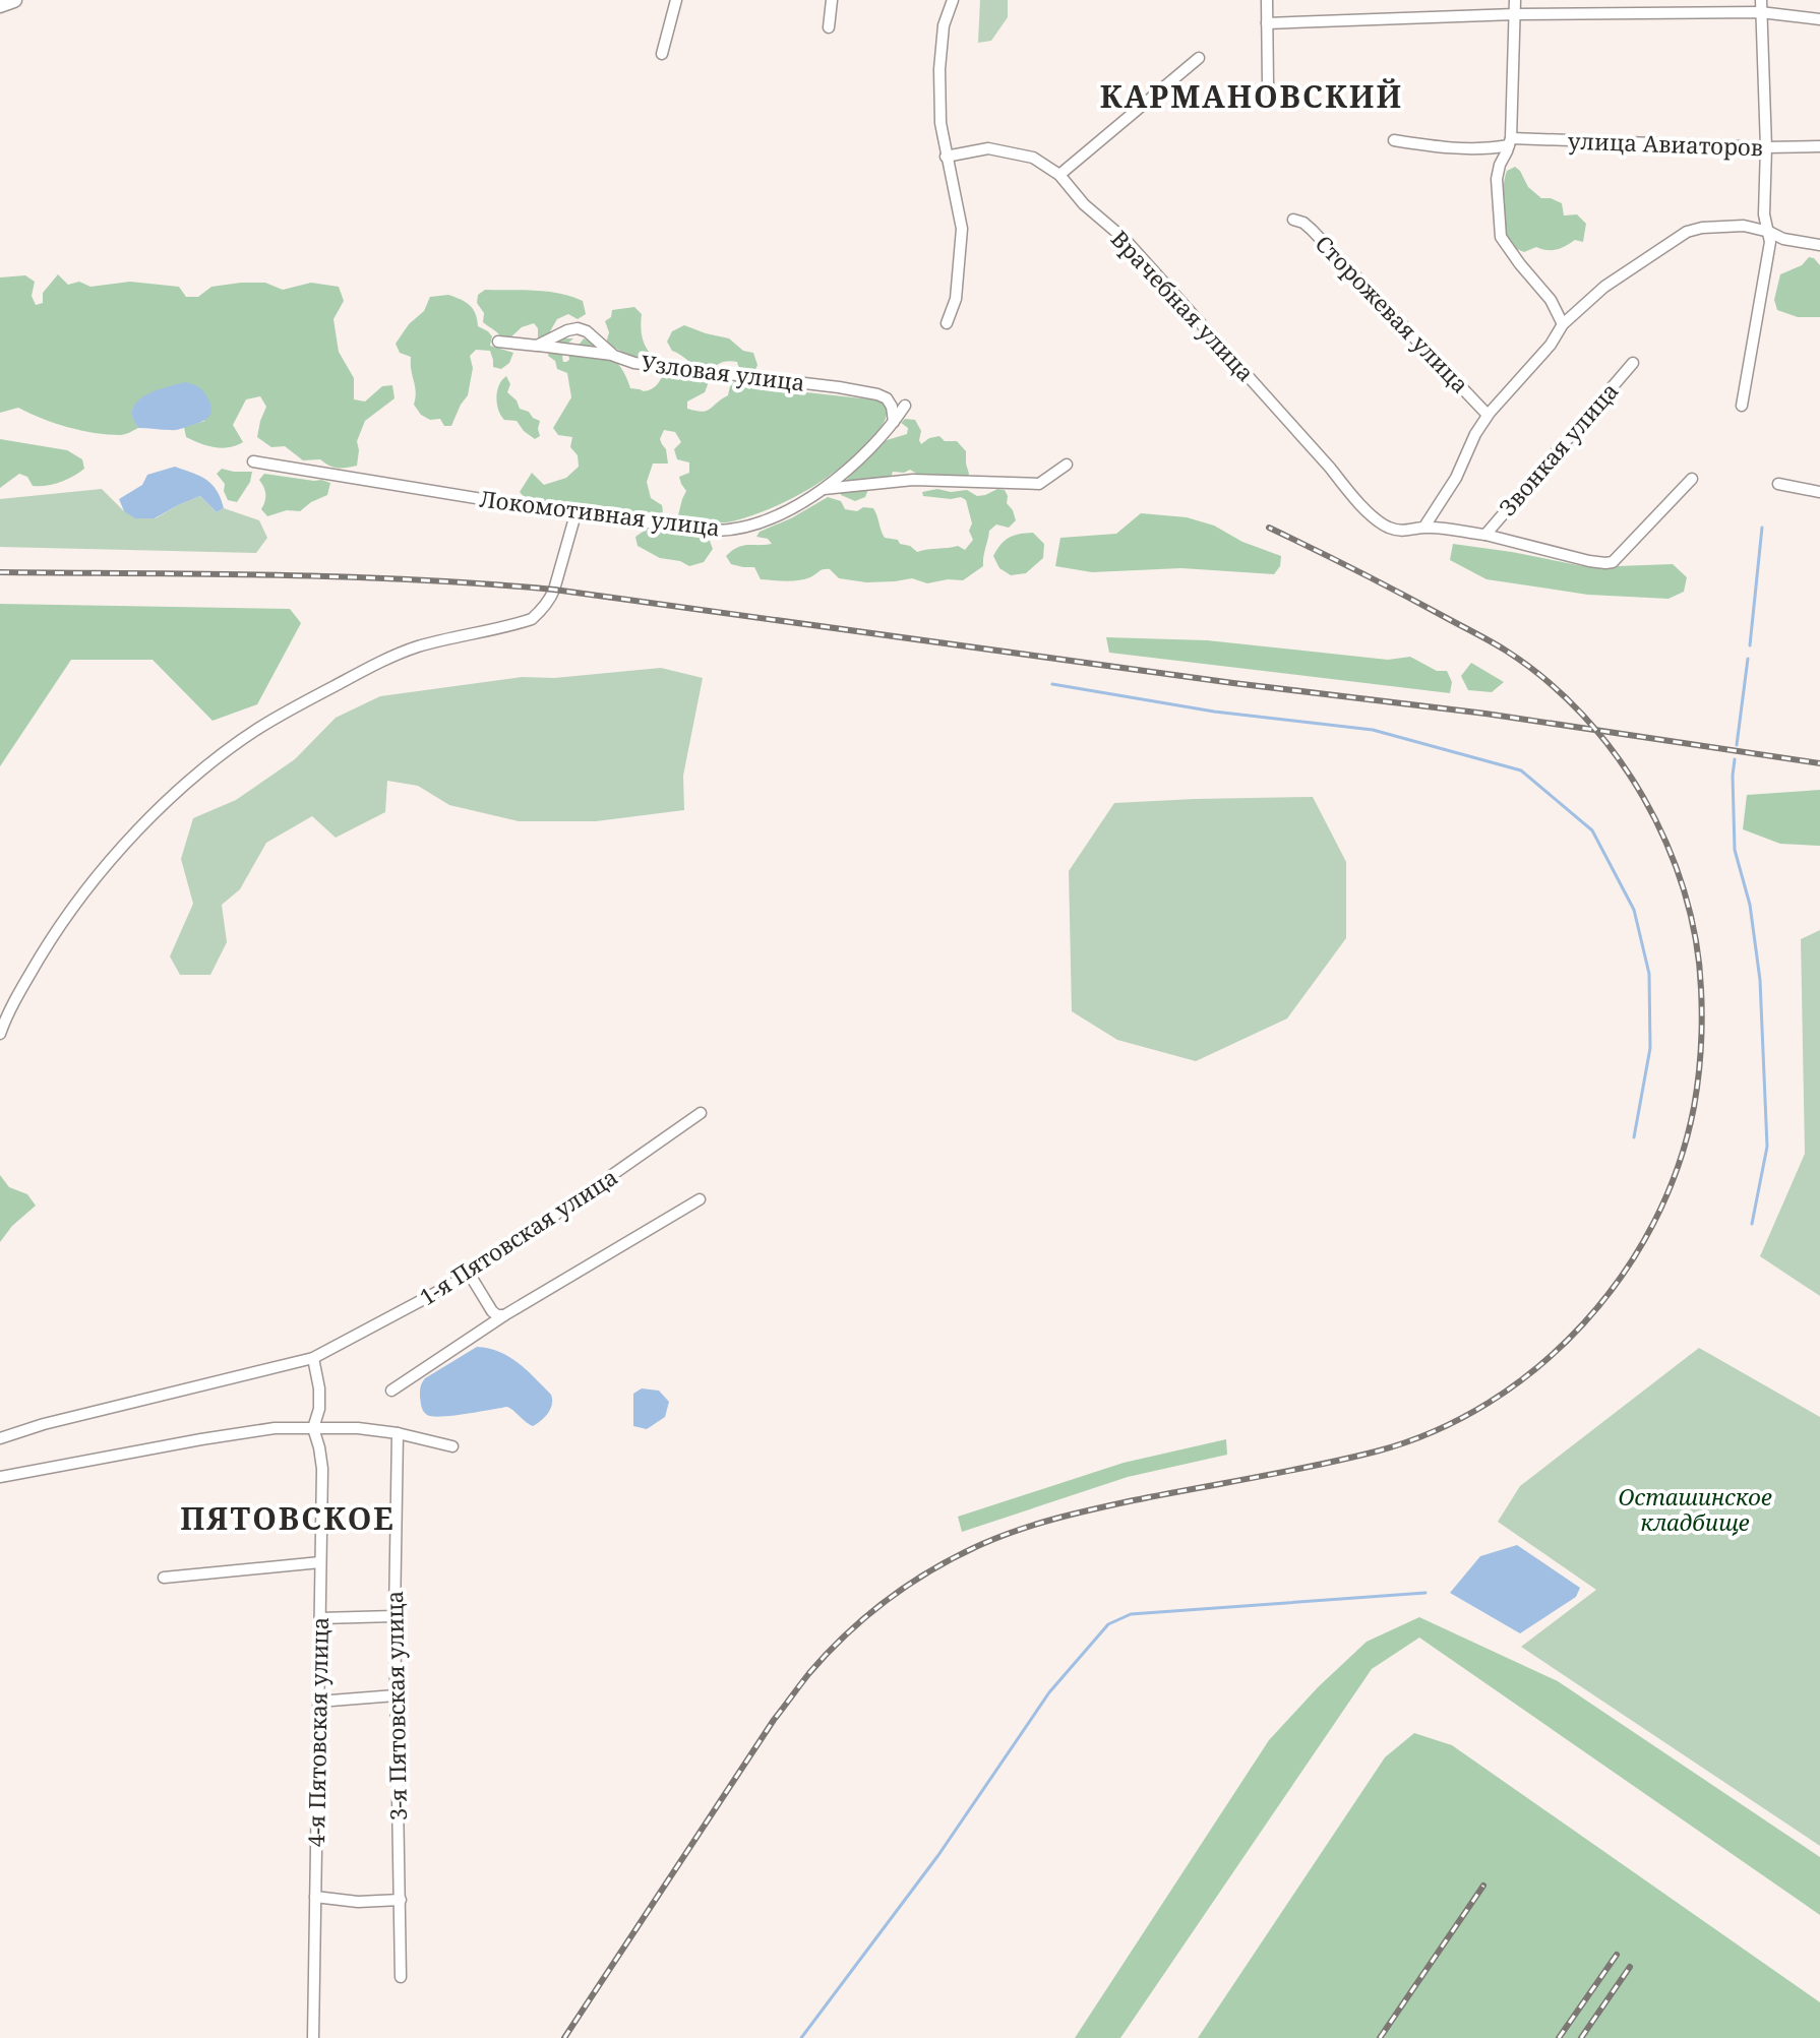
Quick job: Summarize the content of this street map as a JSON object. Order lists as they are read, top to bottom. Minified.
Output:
{"streets":{"street":["улица Авиаторов","Врачебная улица","Сторожевая улица","Узловая улица","Звонкая улица","Локомотивная улица","1-я Пятовская улица","3-я Пятовская улица","4-я Пятовская улица"]},"crossings":[["Узловая улица","Локомотивная улица"]],"districts":["КАРМАНОВСКИЙ","ПЯТОВСКОЕ"],"parks":["Осташинское кладбище"]}
